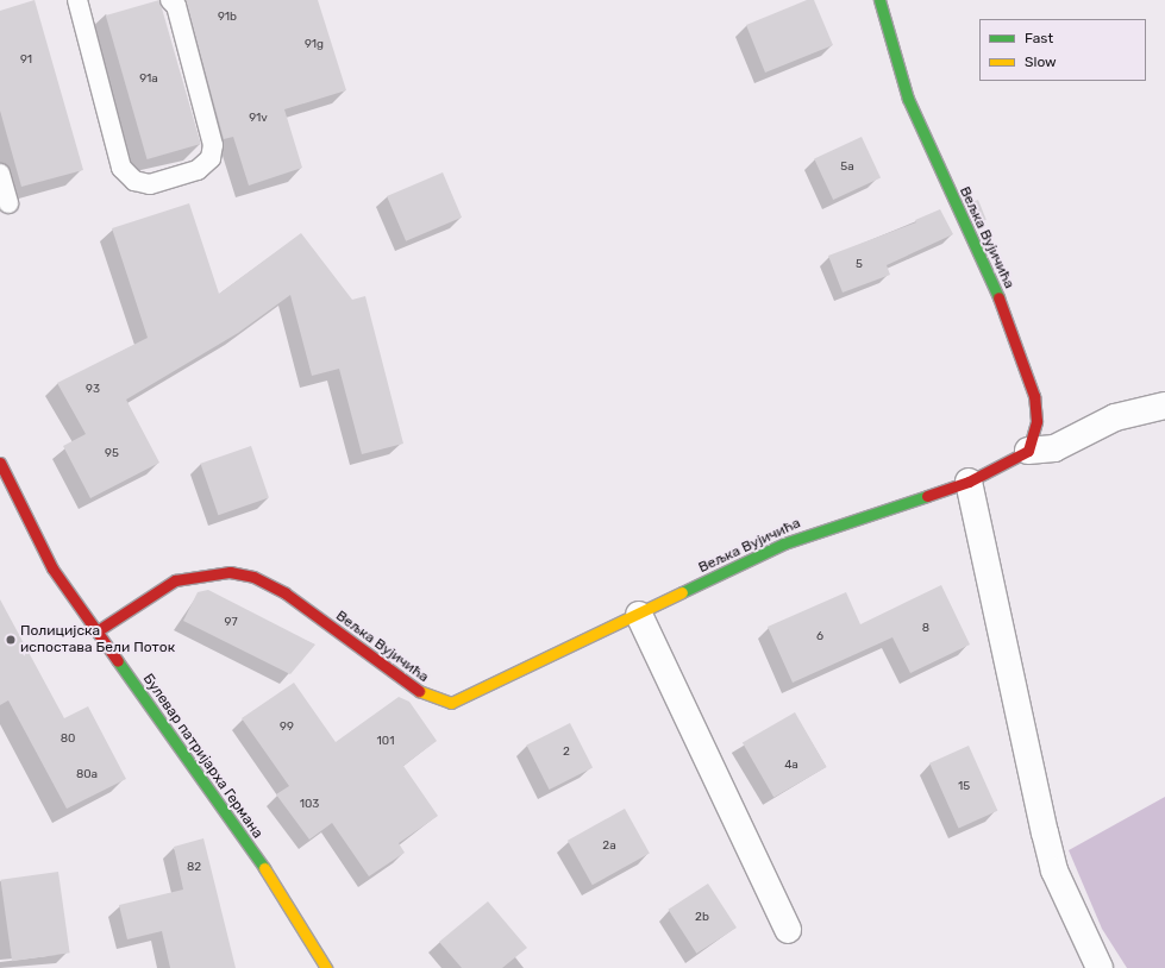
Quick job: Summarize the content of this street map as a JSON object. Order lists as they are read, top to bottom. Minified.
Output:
{"streets":{"street":["Вељка Вујичића","Булевар патријарха Германа"]},"crossings":[["Вељка Вујичића","Булевар патријарха Германа"]],"places":["Полицијска испостава Бели Поток"],"house_numbers":["91b","91g","91","91a","91v","5a","5","93","95","97","8","6","99","80","101","2","4a","80a","15","103","2a","82","2b"],"legend":["Fast","Slow"]}
